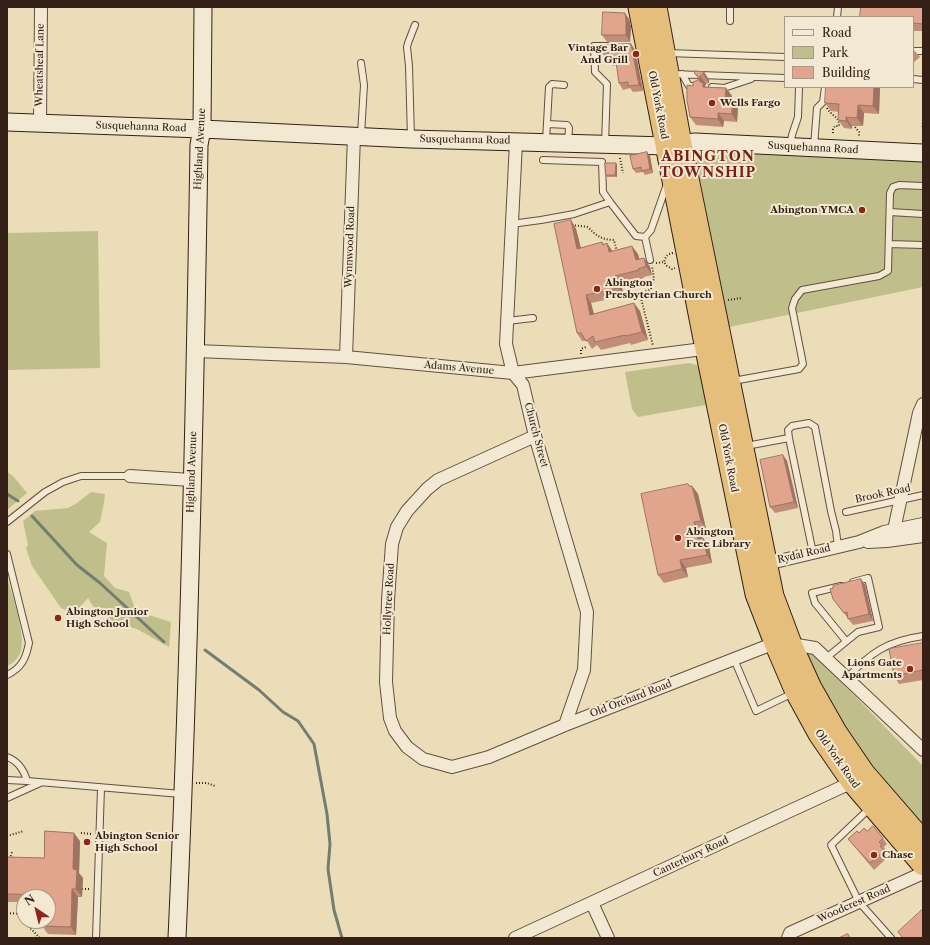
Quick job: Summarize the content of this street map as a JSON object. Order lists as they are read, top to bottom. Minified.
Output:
{"streets":{"highway":["Old York Road"],"street":["Wheatsheaf Lane","Susquehanna Road","Highland Avenue","Wynnwood Road","Adams Avenue","Church Street","Rydal Road","Hollytree Road","Old Orchard Road","Canterbury Road","Woodcrest Road"],"lane":["Brook Road"]},"crossings":[["Wheatsheaf Lane","Susquehanna Road"],["Old York Road","Susquehanna Road"],["Old York Road","Adams Avenue"],["Old York Road","Rydal Road"],["Old York Road","Old Orchard Road"],["Old York Road","Canterbury Road"],["Susquehanna Road","Highland Avenue"],["Susquehanna Road","Wynnwood Road"],["Susquehanna Road","Church Street"],["Highland Avenue","Adams Avenue"],["Wynnwood Road","Adams Avenue"],["Adams Avenue","Church Street"],["Church Street","Hollytree Road"],["Church Street","Old Orchard Road"],["Hollytree Road","Old Orchard Road"]],"districts":["ABINGTON TOWNSHIP"],"places":["Vintage Bar And Grill","Wells Fargo","Abington YMCA","Abington Presbyterian Church","Abington Free Library","Abington Junior High School","Lions Gate Apartments","Abington Senior High School","Chase"],"legend":["Road","Park","Building"],"north":"top left"}
